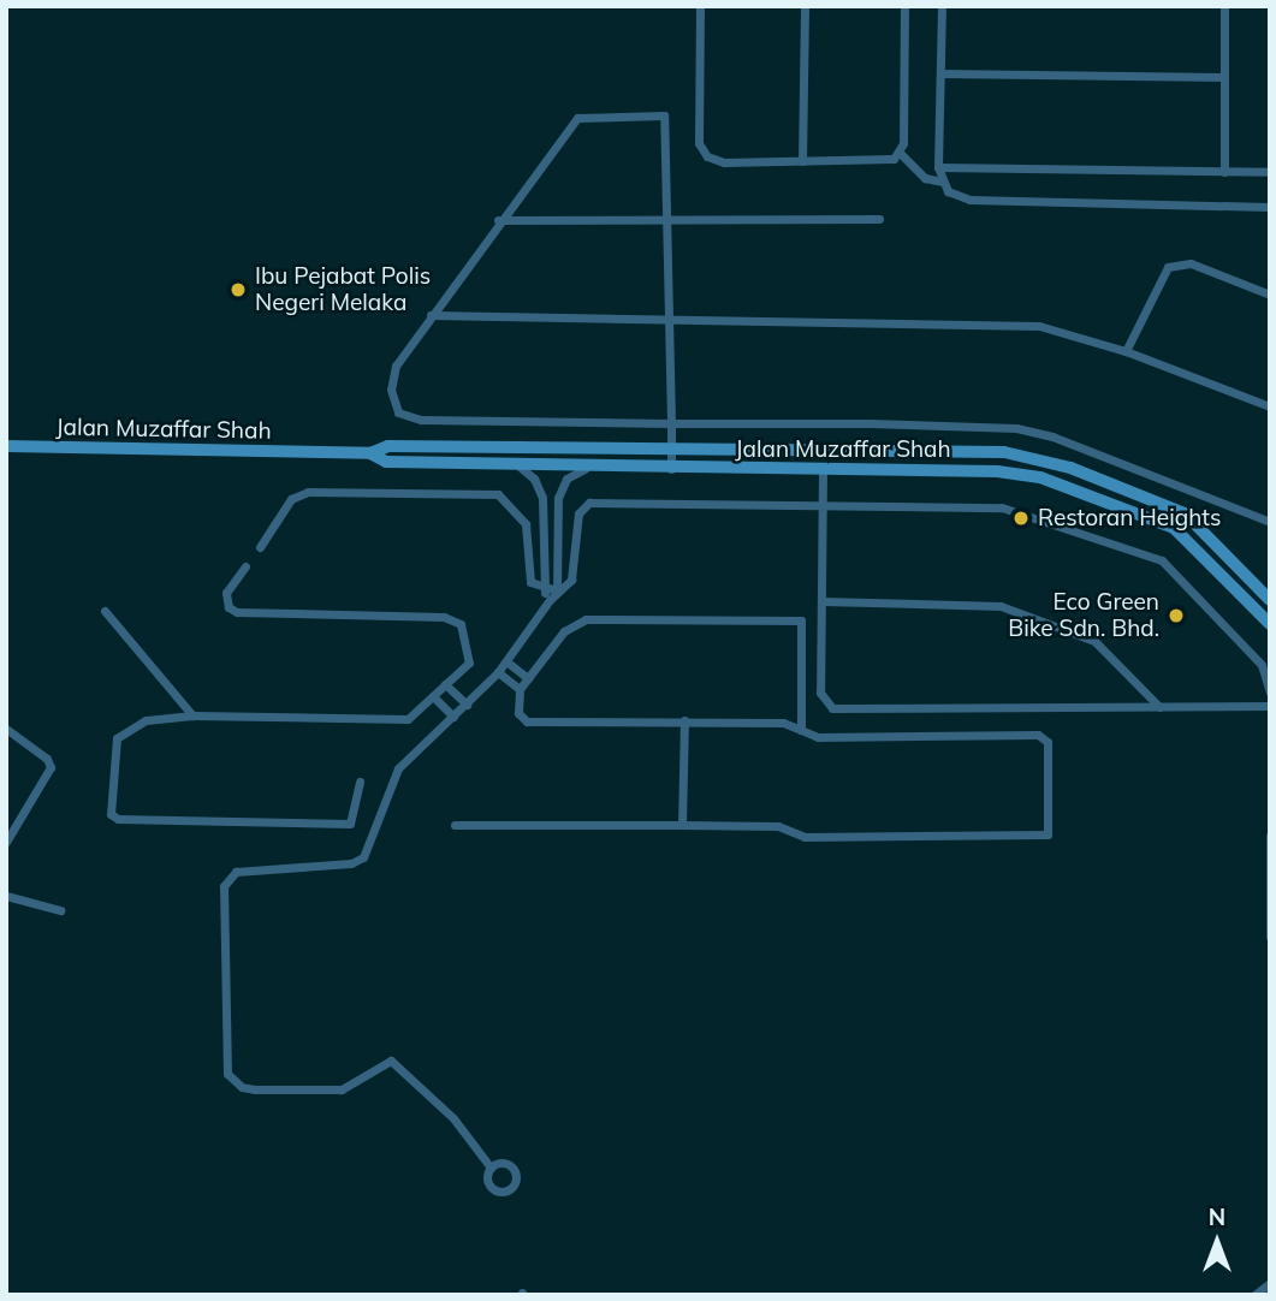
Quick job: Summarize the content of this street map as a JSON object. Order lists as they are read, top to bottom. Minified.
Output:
{"streets":{"main road":["Jalan Muzaffar Shah"]},"places":["Ibu Pejabat Polis Negeri Melaka","Restoran Heights","Eco Green Bike Sdn. Bhd."],"north":"top"}
